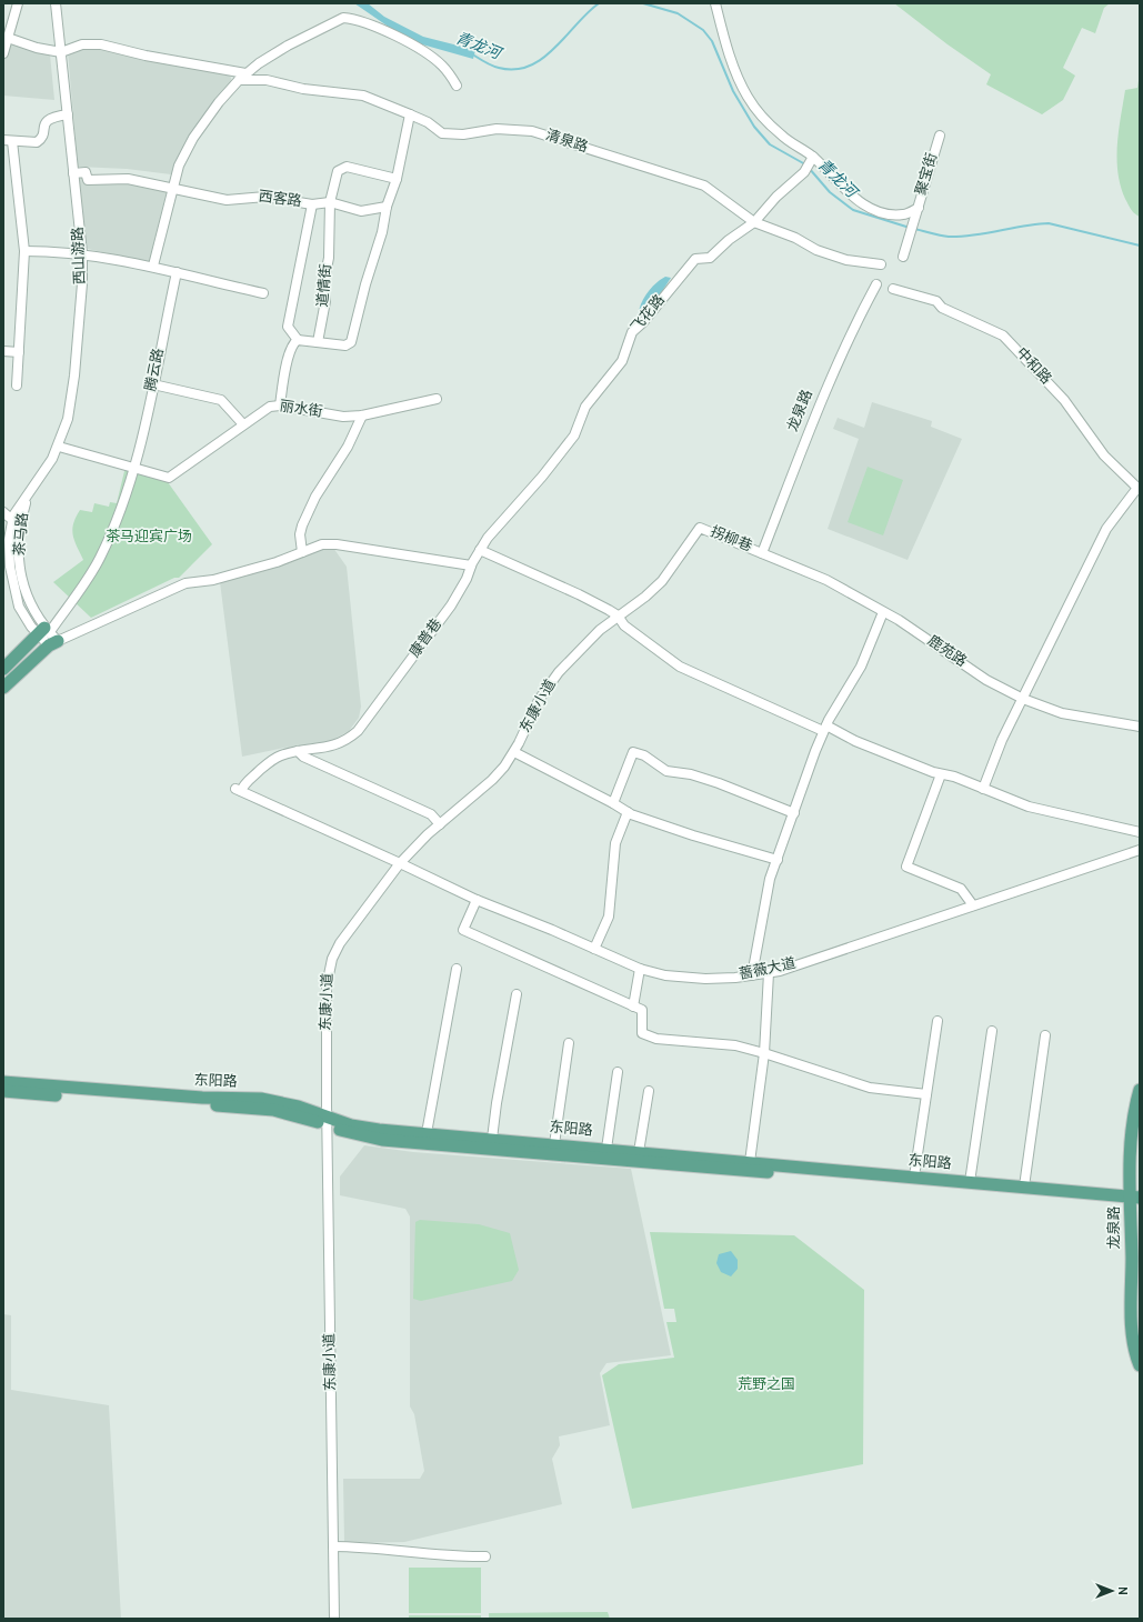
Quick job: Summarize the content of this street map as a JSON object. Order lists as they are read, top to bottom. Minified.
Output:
{"streets":{"main road":["龙泉路","东阳路"],"street":["清泉路","聚宝街","西客路","西山游路","道情街","飞花路","中和路","腾云路","丽水街","茶马路","拐柳巷","康普巷","鹿苑路","东康小道","蔷薇大道"]},"crossings":[["清泉路","西山游路"],["清泉路","飞花路"],["西客路","西山游路"],["西客路","道情街"],["西山游路","茶马路"],["飞花路","康普巷"],["腾云路","丽水街"],["腾云路","茶马路"],["龙泉路","拐柳巷"],["龙泉路","鹿苑路"],["龙泉路","东阳路"],["拐柳巷","鹿苑路"],["拐柳巷","东康小道"],["康普巷","蔷薇大道"],["东康小道","蔷薇大道"],["东康小道","东阳路"]],"water":["青龙河"],"parks":["茶马迎宾广场","荒野之国"],"north":"right"}
